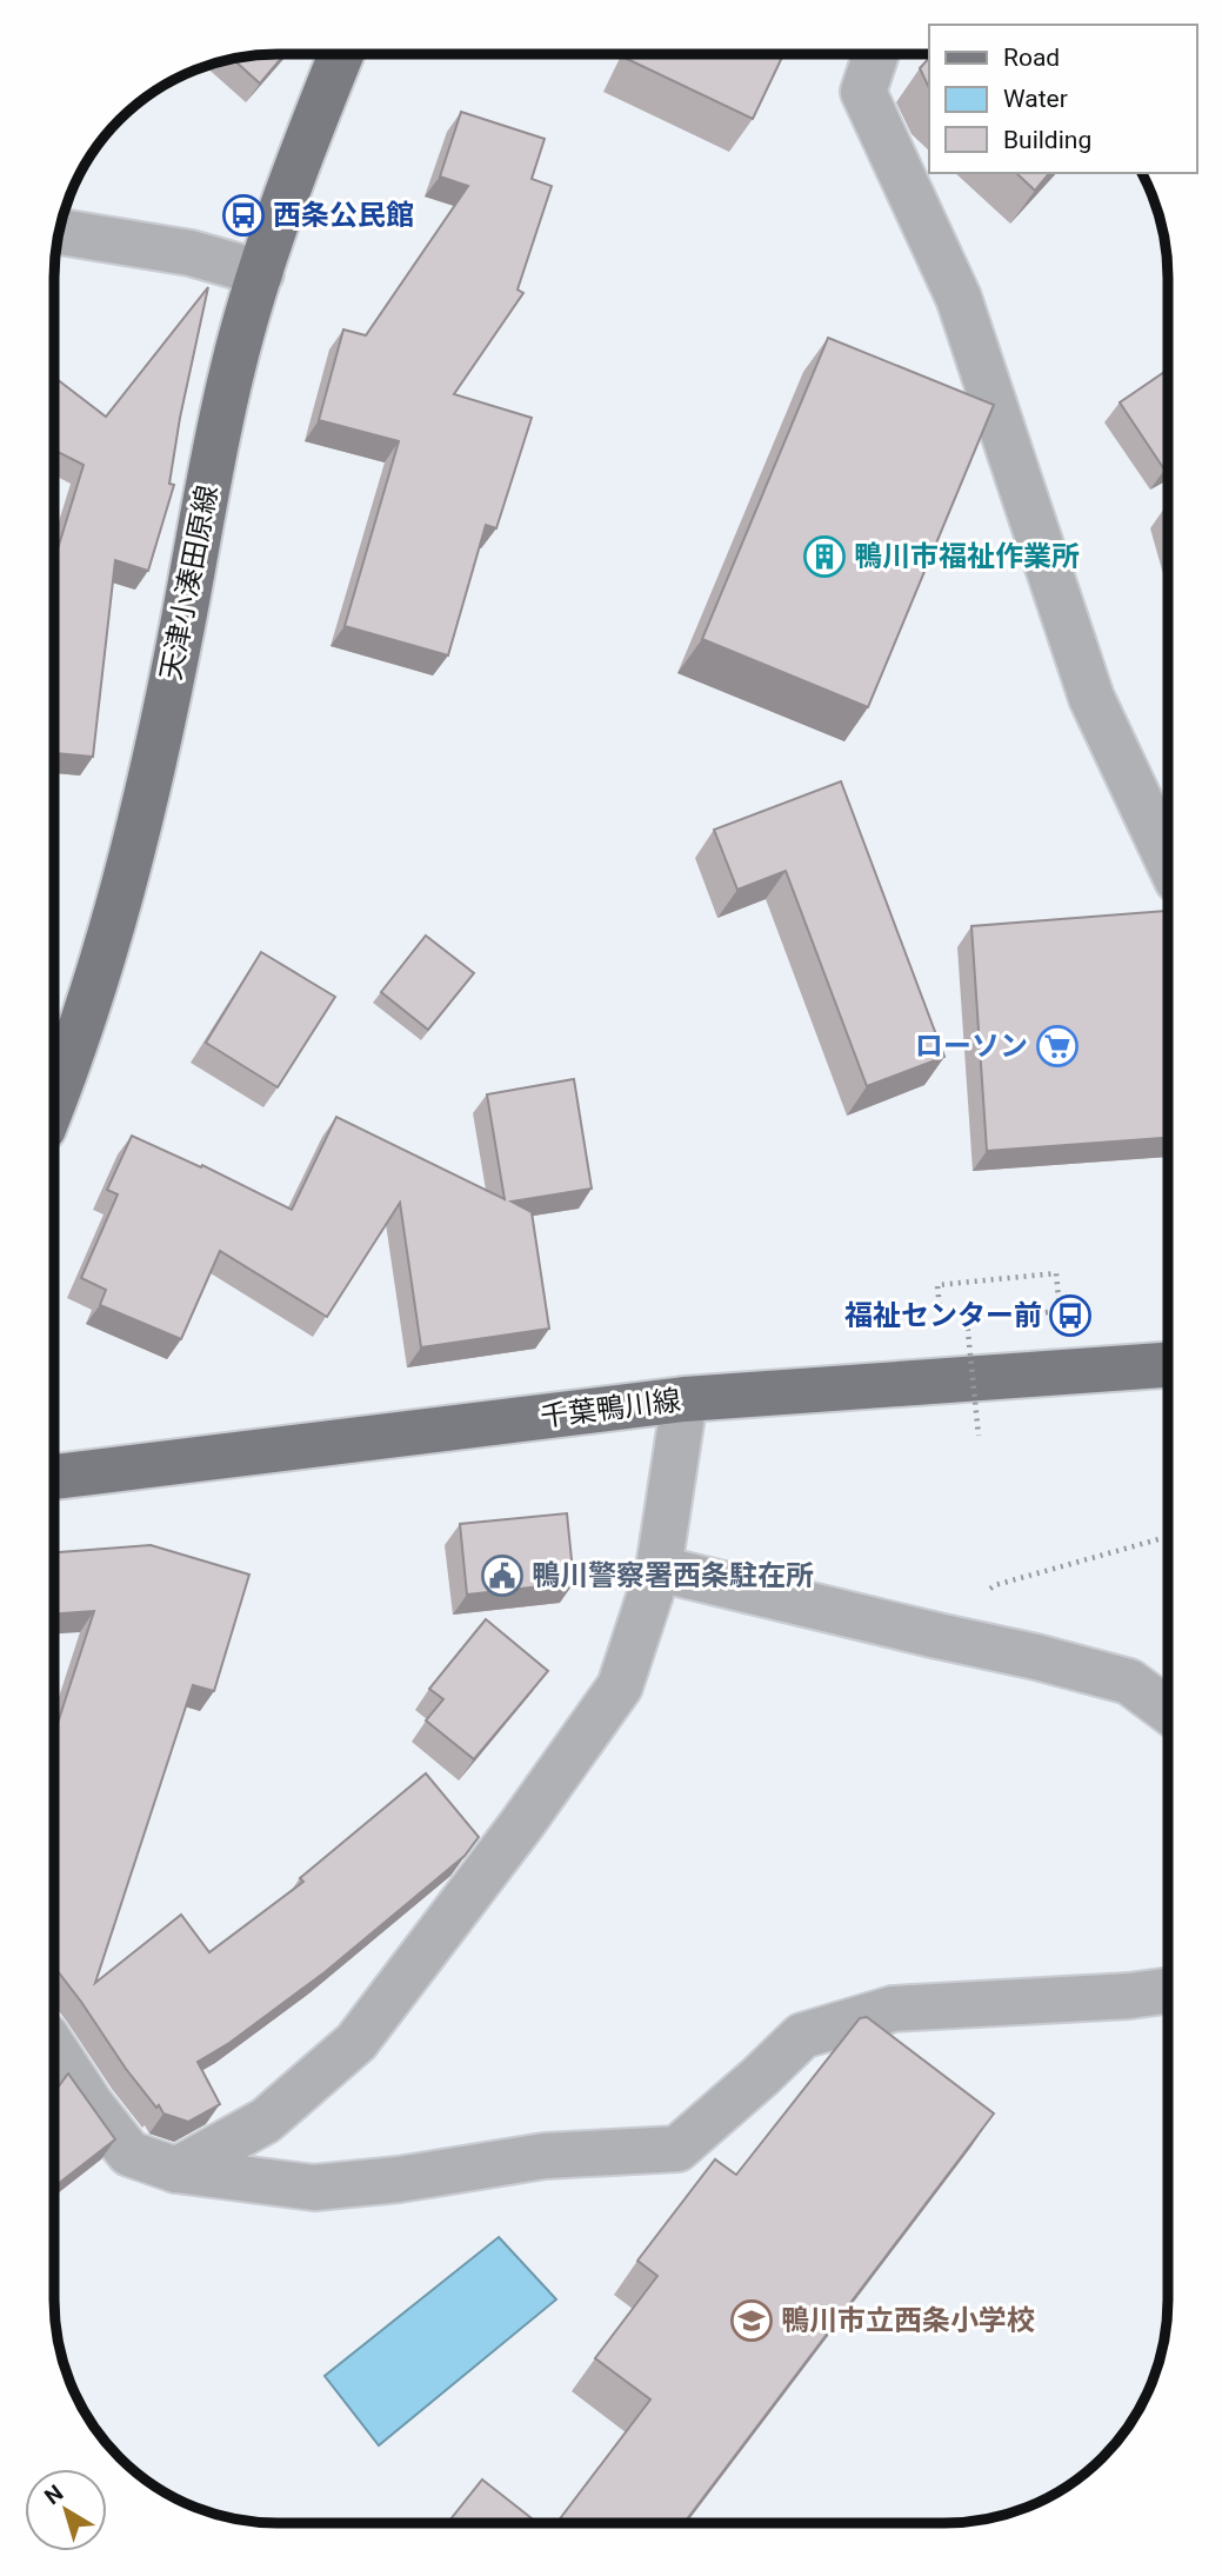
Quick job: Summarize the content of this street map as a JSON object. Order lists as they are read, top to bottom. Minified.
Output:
{"streets":{"main road":["天津小湊田原線","千葉鴨川線"]},"places":{"bus stop":["西条公民館","福祉センター前"],"building":["鴨川市福祉作業所"],"supermarket":["ローソン"],"public building":["鴨川警察署西条駐在所"],"school or university":["鴨川市立西条小学校"]},"legend":["Road","Water","Building"],"north":"top left"}
